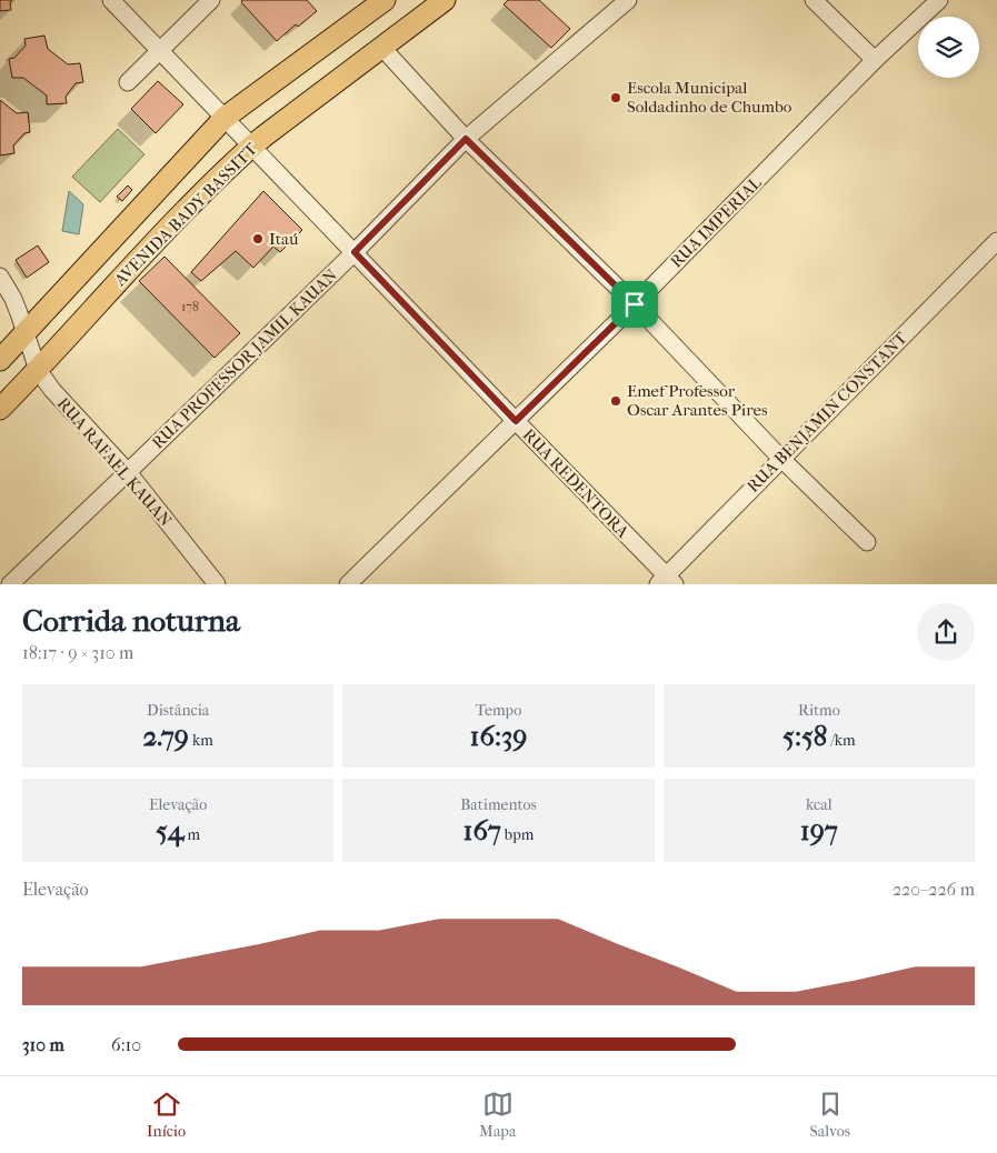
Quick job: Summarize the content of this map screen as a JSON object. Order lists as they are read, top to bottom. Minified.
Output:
{"streets":{"main road":["AVENIDA BADY BASSITT"],"street":["RUA IMPERIAL","RUA PROFESSOR JAMIL KAUAN","RUA BENJAMIN CONSTANT","RUA RAFAEL KAUAN","RUA REDENTORA"]},"crossings":[["AVENIDA BADY BASSITT","RUA RAFAEL KAUAN"],["AVENIDA BADY BASSITT","RUA REDENTORA"],["RUA IMPERIAL","RUA REDENTORA"],["RUA PROFESSOR JAMIL KAUAN","RUA RAFAEL KAUAN"],["RUA PROFESSOR JAMIL KAUAN","RUA REDENTORA"],["RUA BENJAMIN CONSTANT","RUA REDENTORA"]],"places":["Escola Municipal Soldadinho de Chumbo","Itaú","Emef Professor Oscar Arantes Pires"],"house_numbers":["178"],"page":{"heading":["Corrida noturna","18:17 · 9 × 310 m"],"stats":[["Distância","2.79 km"],["Tempo","16:39"],["Ritmo","5:58 /km"],["Elevação","54 m"],["Batimentos","167 bpm"],["kcal","197"]],"chart":["Elevação","220–226 m"],"list":[{"name":"310 m","note":"6:10"}],"tabs":["Início","Mapa","Salvos"]}}
